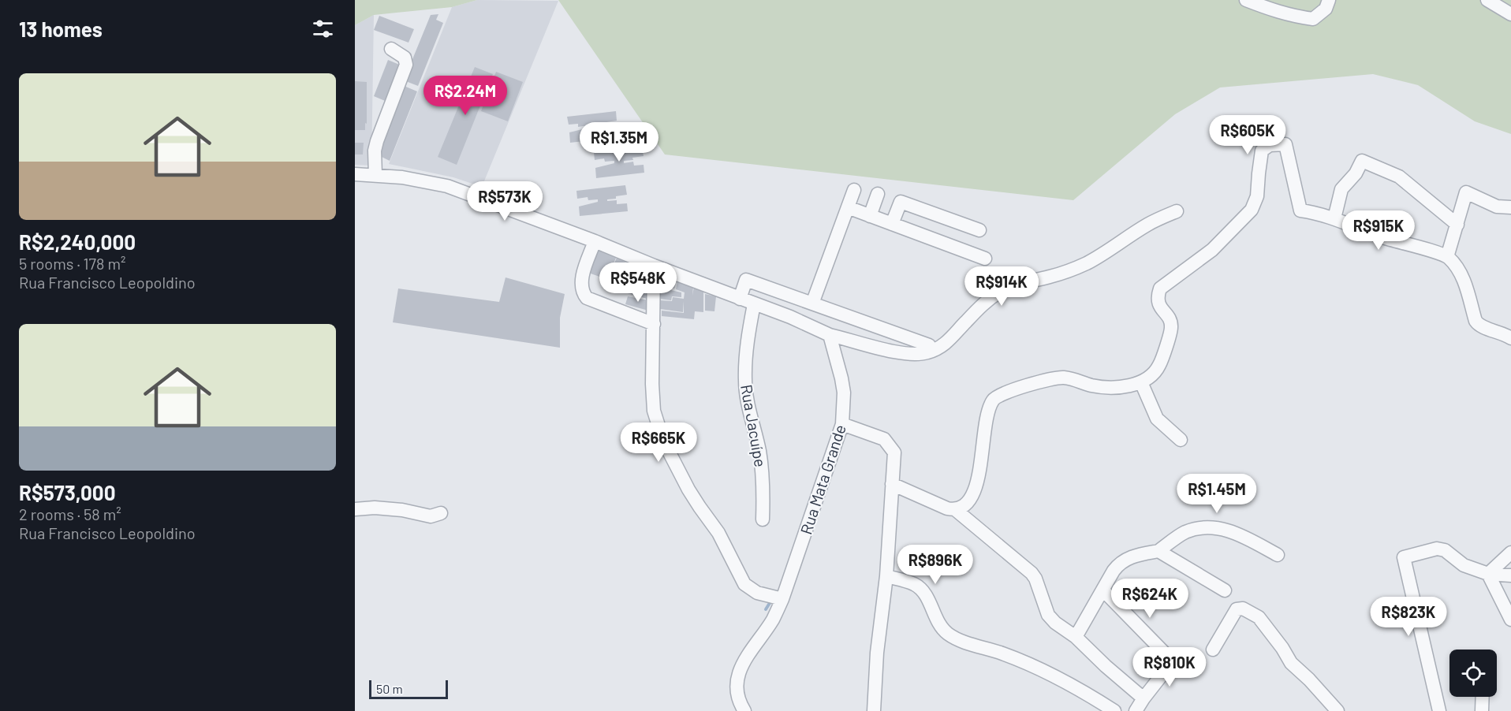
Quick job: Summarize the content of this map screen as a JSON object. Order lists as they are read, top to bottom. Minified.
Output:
{"streets":{"street":["Rua Jacuípe","Rua Mata Grande"]},"scale_bar":"50 m","page":{"heading":"13 homes","list":[{"name":"R$2,240,000","note":"5 rooms · 178 m² · Rua Francisco Leopoldino"},{"name":"R$573,000","note":"2 rooms · 58 m² · Rua Francisco Leopoldino"}],"price":["R$2.24M","R$605K","R$1.35M","R$573K","R$915K","R$548K","R$914K","R$665K","R$1.45M","R$896K","R$624K","R$823K","R$810K"],"scale":"50 m"}}
